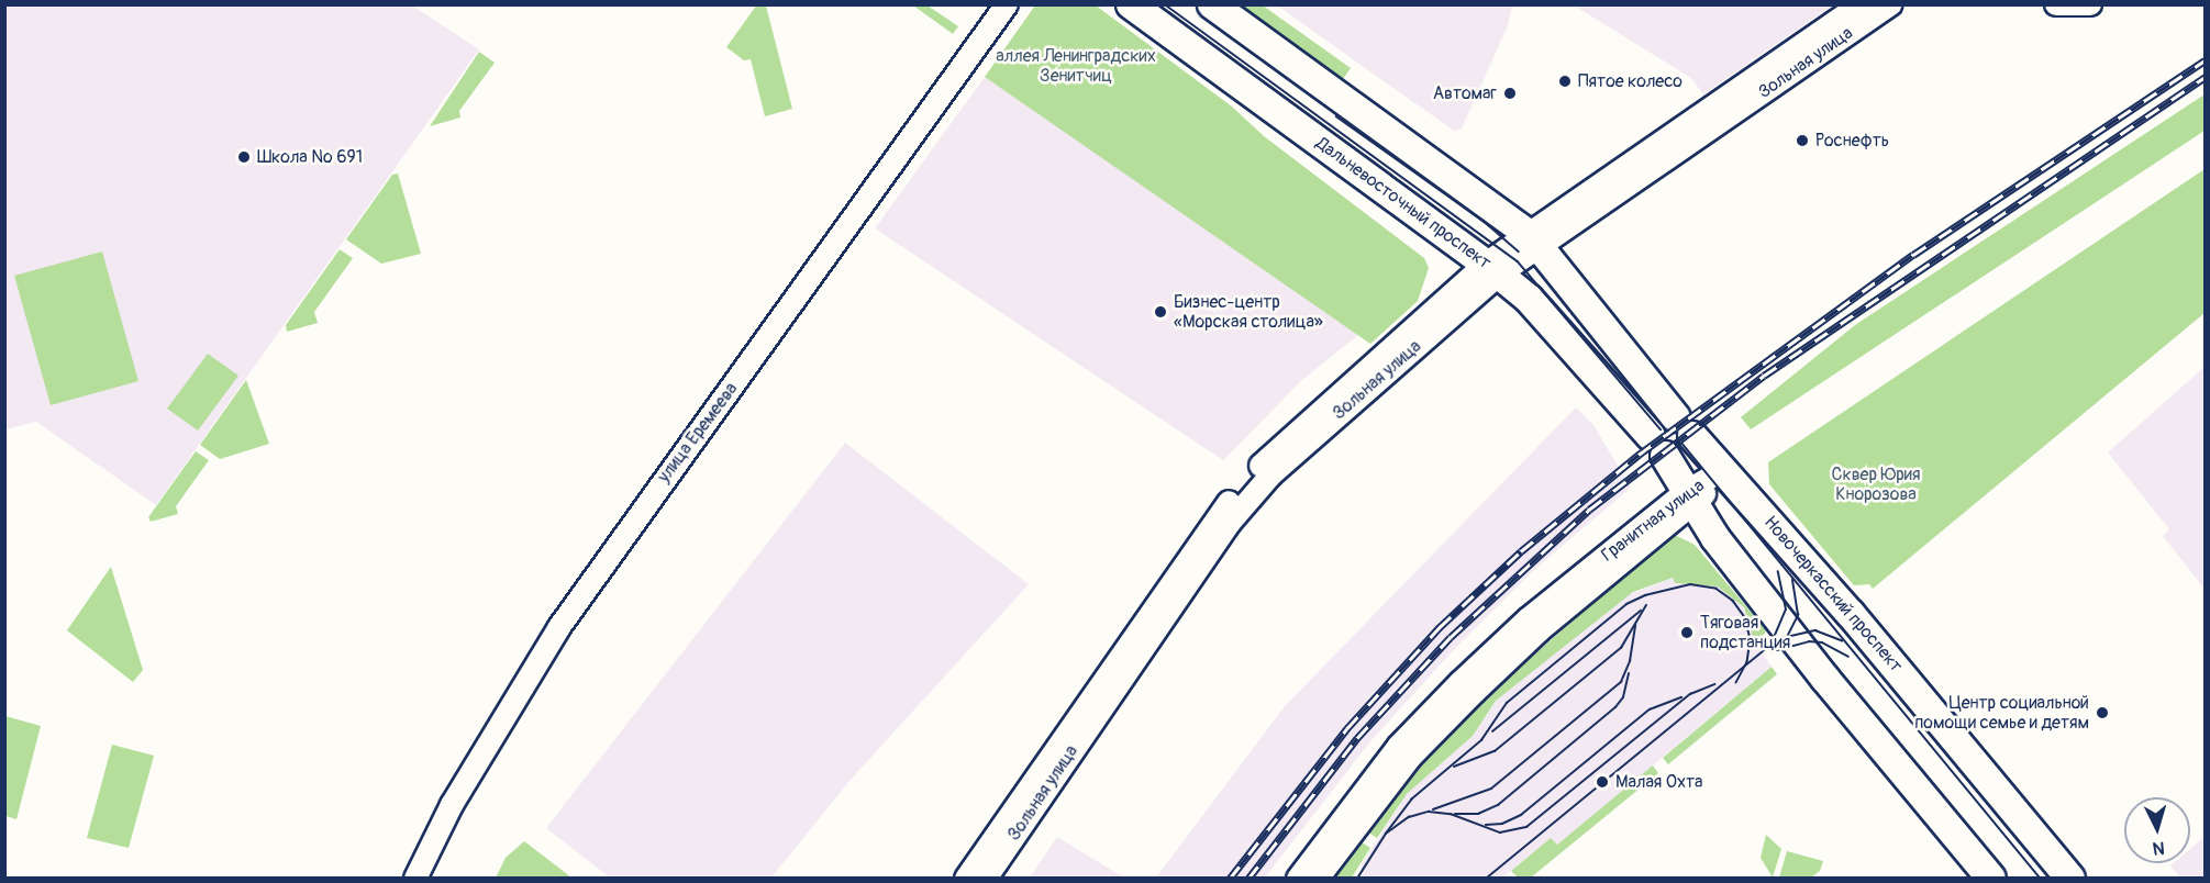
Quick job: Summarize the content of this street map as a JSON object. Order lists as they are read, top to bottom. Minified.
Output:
{"streets":{"main road":["Дальневосточный проспект","Новочеркасский проспект"],"street":["Зольная улица","улица Еремеева","Гранитная улица"]},"crossings":[["Зольная улица","Дальневосточный проспект"],["Зольная улица","Новочеркасский проспект"],["Дальневосточный проспект","Гранитная улица"],["Гранитная улица","Новочеркасский проспект"]],"parks":["аллея Ленинградских Зенитчиц","Сквер Юрия Кнорозова"],"places":["Пятое колесо","Автомаг","Роснефть","Школа № 691","Бизнес-центр «Морская столица»","Тяговая подстанция","Центр социальной помощи семье и детям","Малая Охта"],"north":"bottom"}
